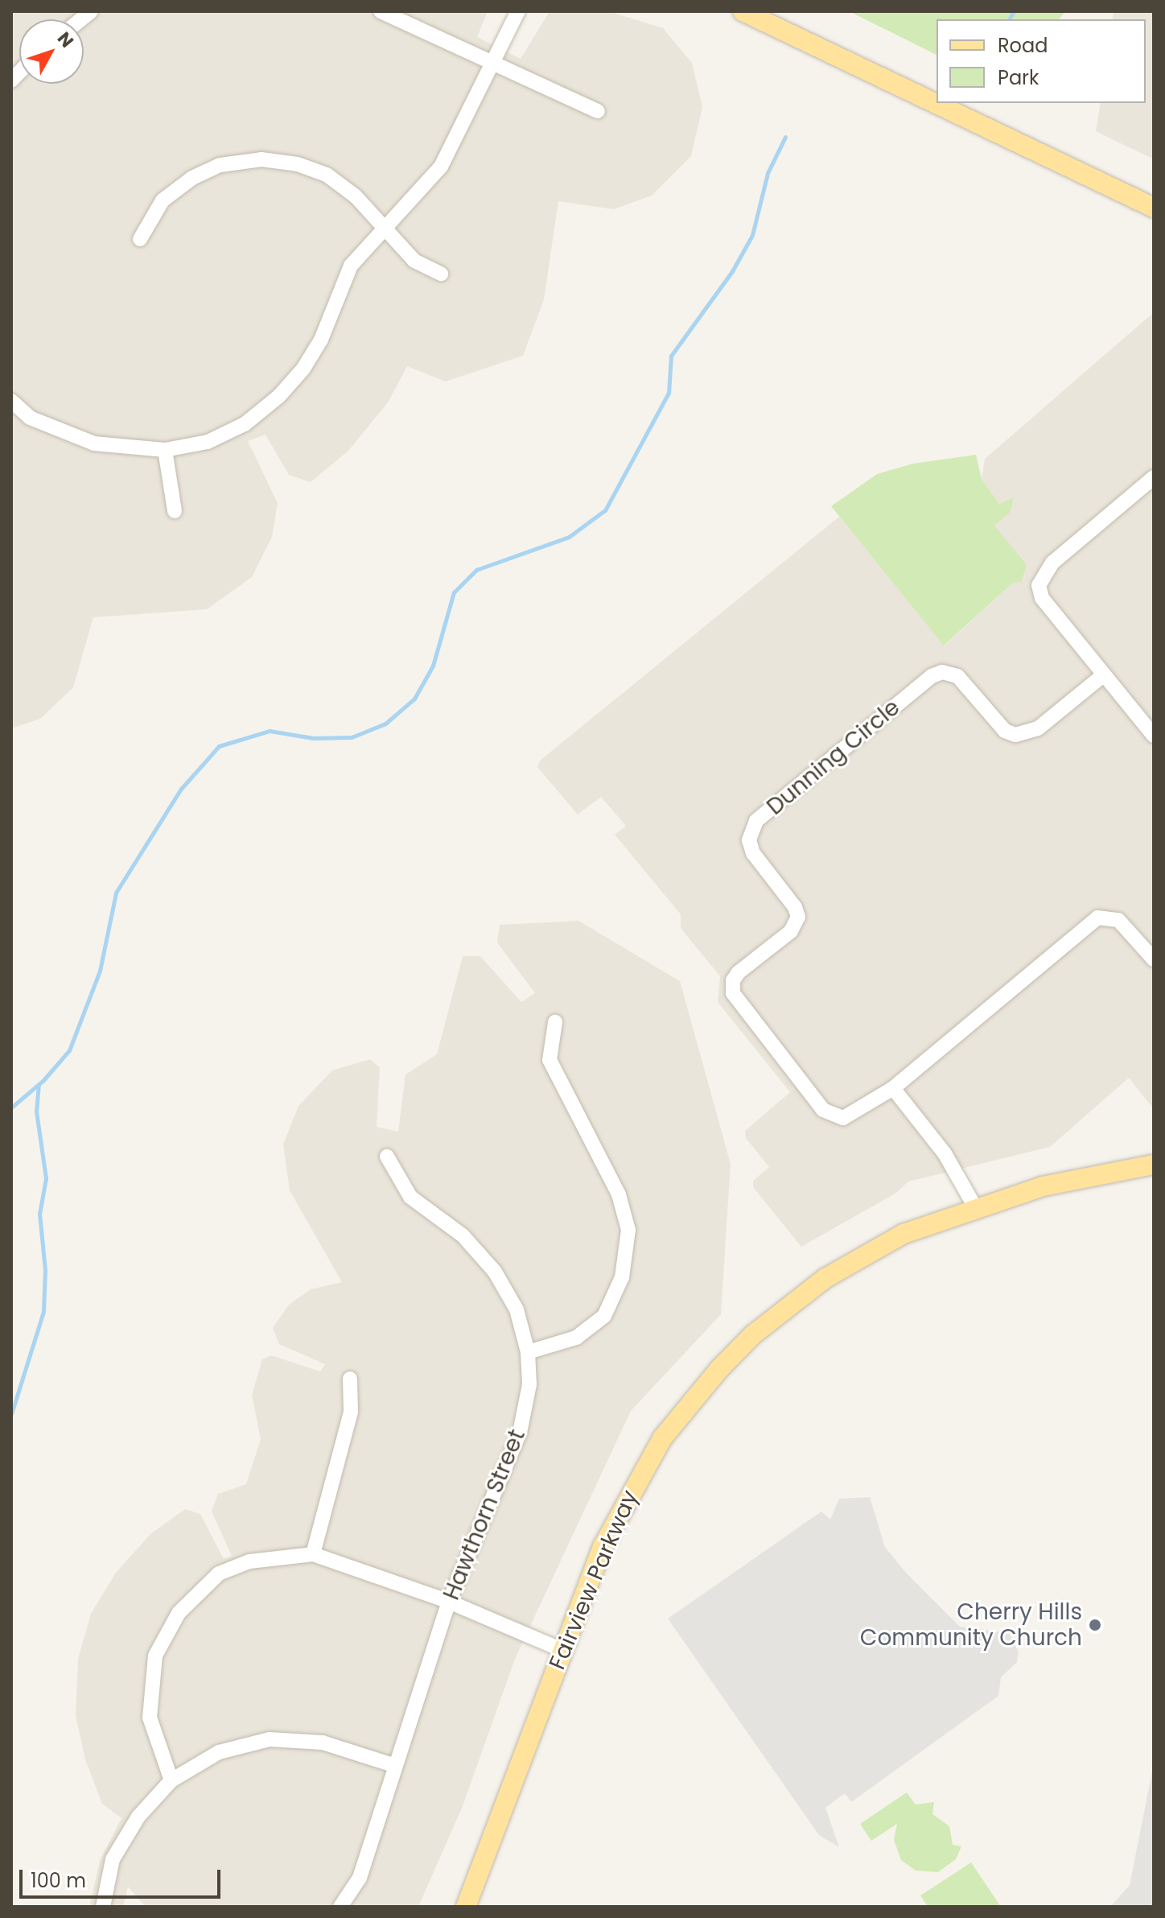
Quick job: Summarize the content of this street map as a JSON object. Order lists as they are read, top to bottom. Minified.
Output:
{"streets":{"main road":["Fairview Parkway"],"street":["Dunning Circle","Hawthorn Street"]},"places":["Cherry Hills Community Church"],"legend":["Road","Park"],"scale_bar":"100 m","north":"top right"}
